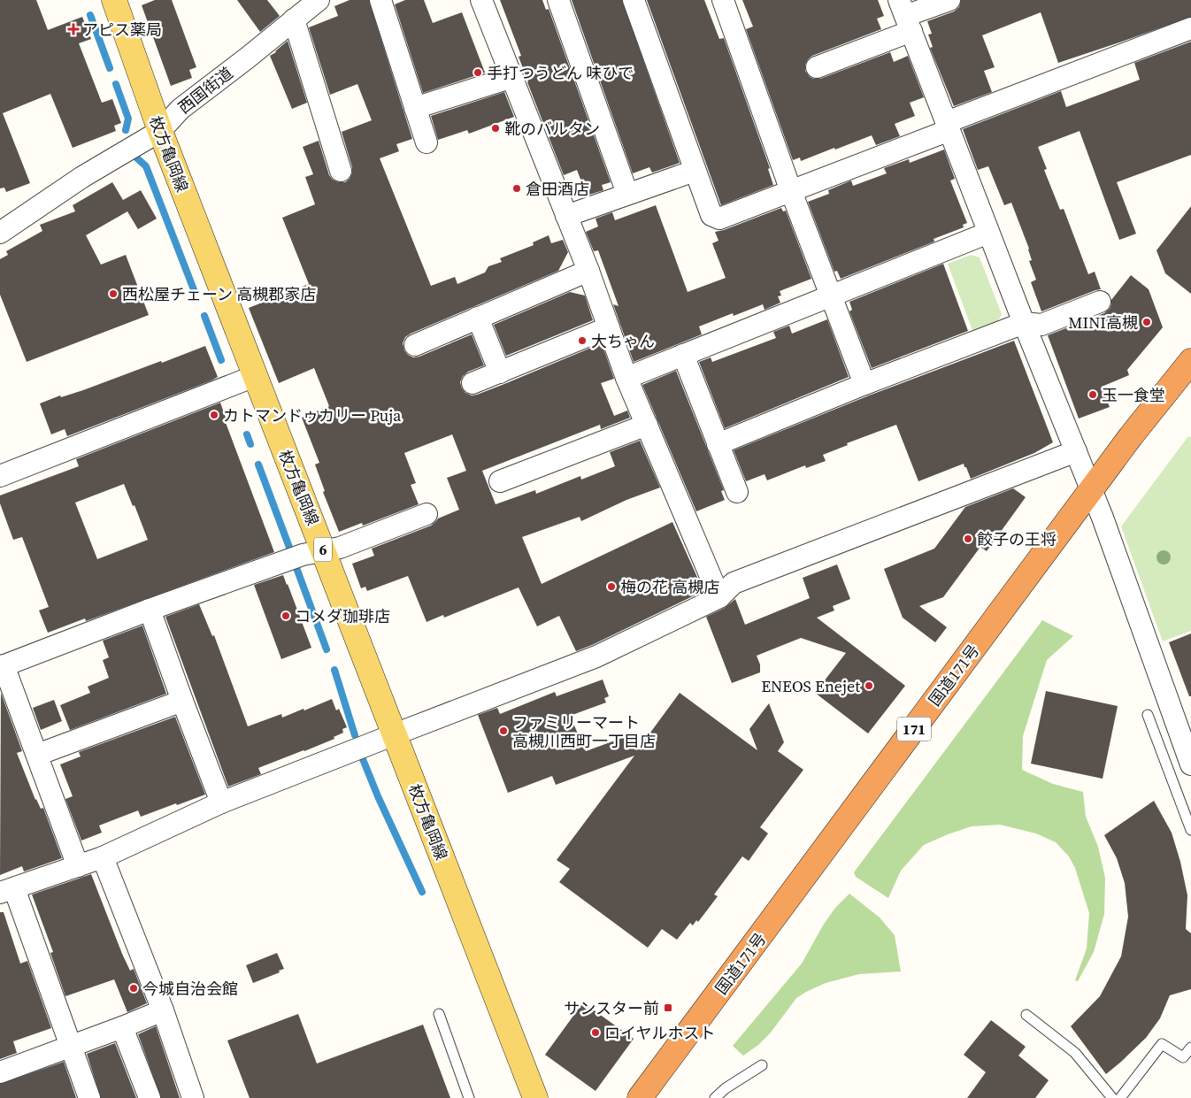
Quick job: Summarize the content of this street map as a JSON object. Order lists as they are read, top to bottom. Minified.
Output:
{"streets":{"highway":["国道171号","171"],"main road":["枚方亀岡線","6"],"street":["西国街道"]},"crossings":[["西国街道","枚方亀岡線"]],"places":{"health":["アピス薬局"],"other":["手打つうどん 味ひで","靴のバルタン","倉田酒店","西松屋チェーン 高槻郡家店","MINI高槻","大ちゃん","玉一食堂","カトマンドゥカリー Puja","餃子の王将","梅の花 高槻店","コメダ珈琲店","ENEOS Enejet","ファミリーマート 高槻川西町一丁目店","今城自治会館","ロイヤルホスト"],"transit":["サンスター前"]}}
